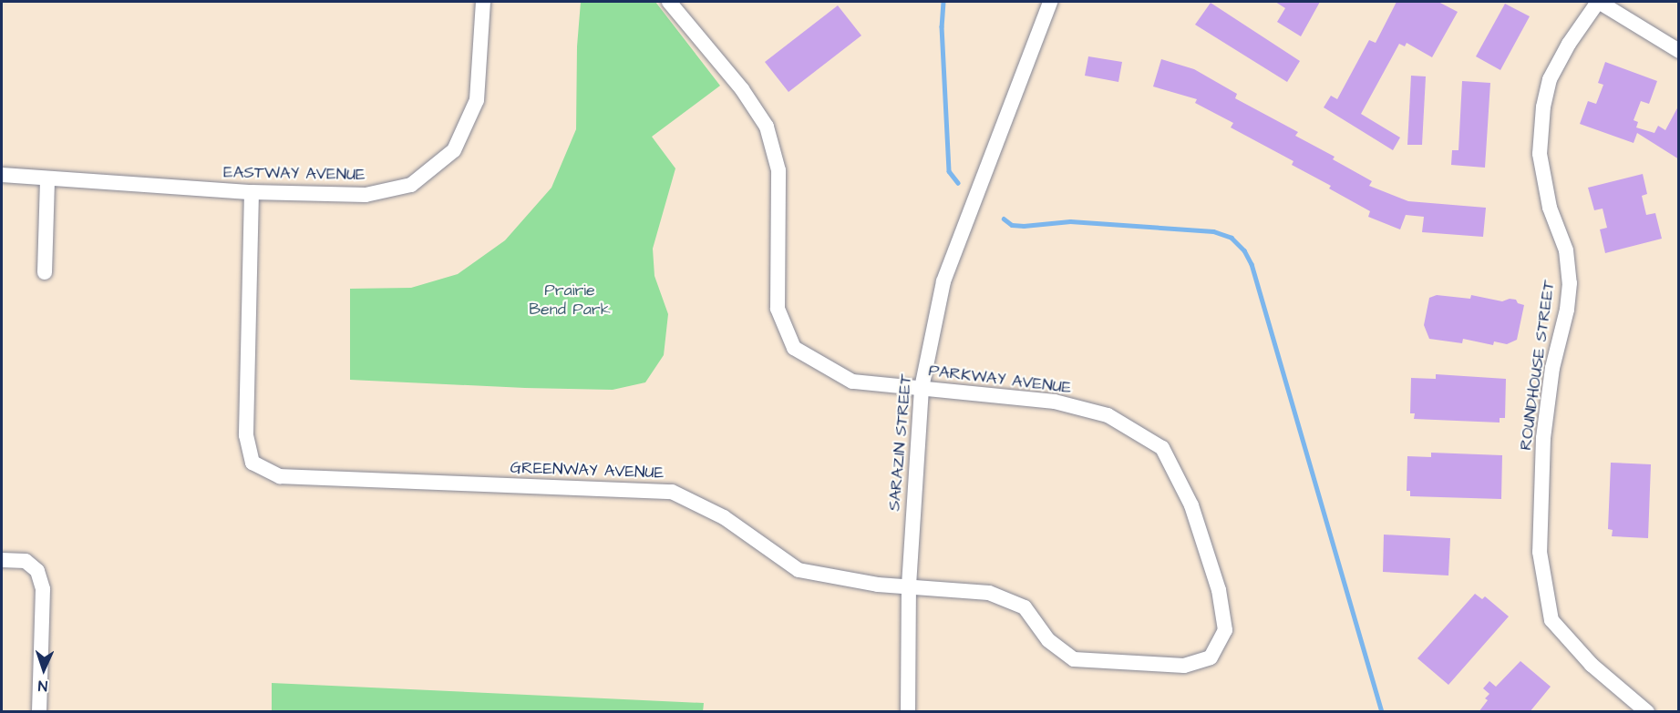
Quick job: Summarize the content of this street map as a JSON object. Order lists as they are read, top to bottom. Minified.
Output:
{"streets":{"street":["EASTWAY AVENUE","ROUNDHOUSE STREET","PARKWAY AVENUE","SARAZIN STREET","GREENWAY AVENUE"]},"crossings":[["EASTWAY AVENUE","GREENWAY AVENUE"],["PARKWAY AVENUE","SARAZIN STREET"],["PARKWAY AVENUE","GREENWAY AVENUE"],["SARAZIN STREET","GREENWAY AVENUE"]],"parks":["Prairie Bend Park"],"north":"bottom"}
